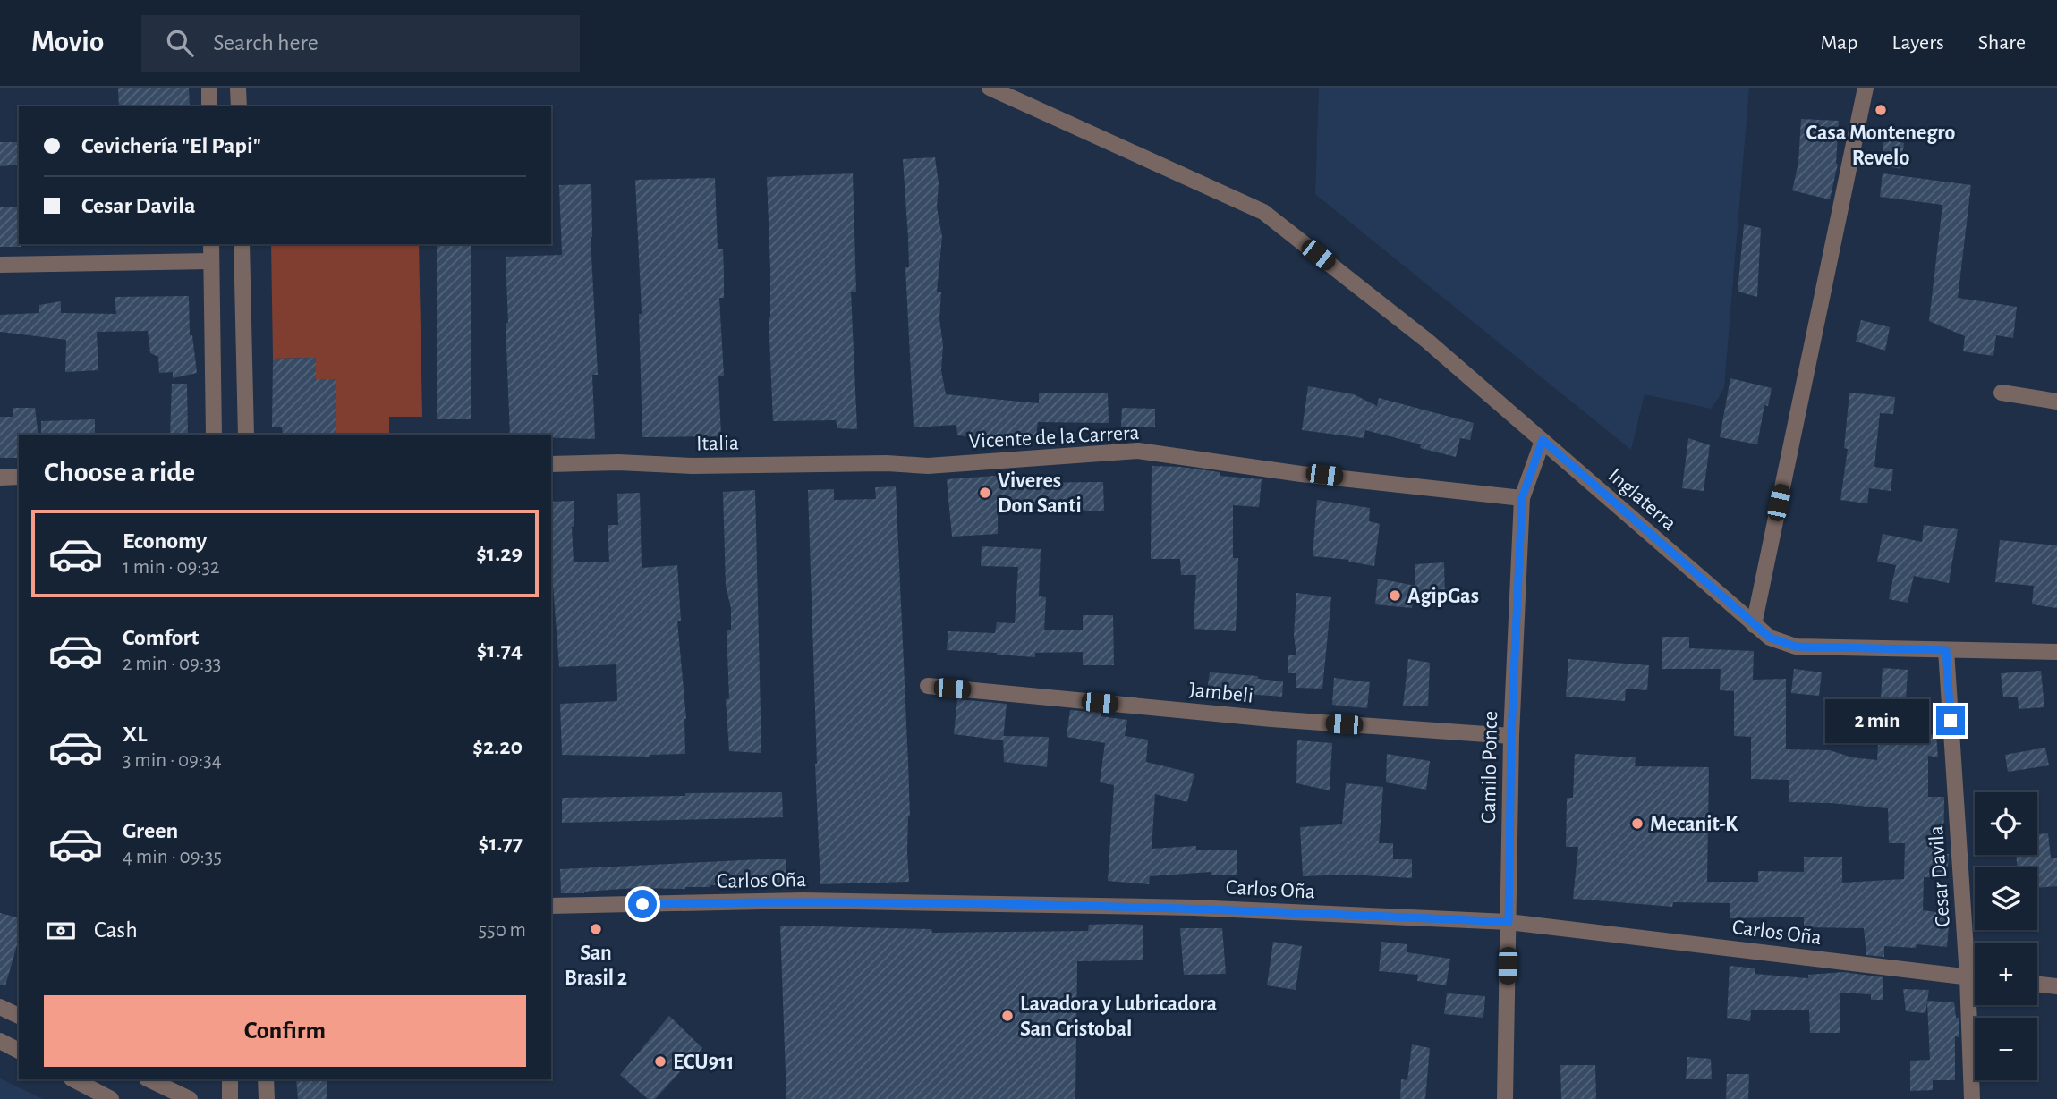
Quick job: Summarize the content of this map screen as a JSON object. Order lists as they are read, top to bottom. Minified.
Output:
{"streets":{"street":["Vicente de la Carrera","Italia","Inglaterra","Jambeli","Camilo Ponce","Cesar Davila","Carlos Oña"]},"crossings":[["Vicente de la Carrera","Italia"],["Vicente de la Carrera","Camilo Ponce"],["Inglaterra","Camilo Ponce"],["Inglaterra","Cesar Davila"],["Jambeli","Camilo Ponce"],["Camilo Ponce","Carlos Oña"],["Cesar Davila","Carlos Oña"]],"places":["Casa Montenegro Revelo","Viveres Don Santi","AgipGas","Mecanit-K","San Brasil 2","Lavadora y Lubricadora San Cristobal","ECU911"],"page":{"header":"Movio","search":"Search here","nav":["Map","Layers","Share"],"banner":["Cevichería \"El Papi\"","Cesar Davila"],"heading":"Choose a ride","list":[{"name":"Economy","note":"1 min · 09:32","value":"$1.29"},{"name":"Comfort","note":"2 min · 09:33","value":"$1.74"},{"name":"XL","note":"3 min · 09:34","value":"$2.20"},{"name":"Green","note":"4 min · 09:35","value":"$1.77"}],"bubble":"2 min","map_buttons":["+","−"],"pay":["Cash","550 m"],"buttons":"Confirm"}}
